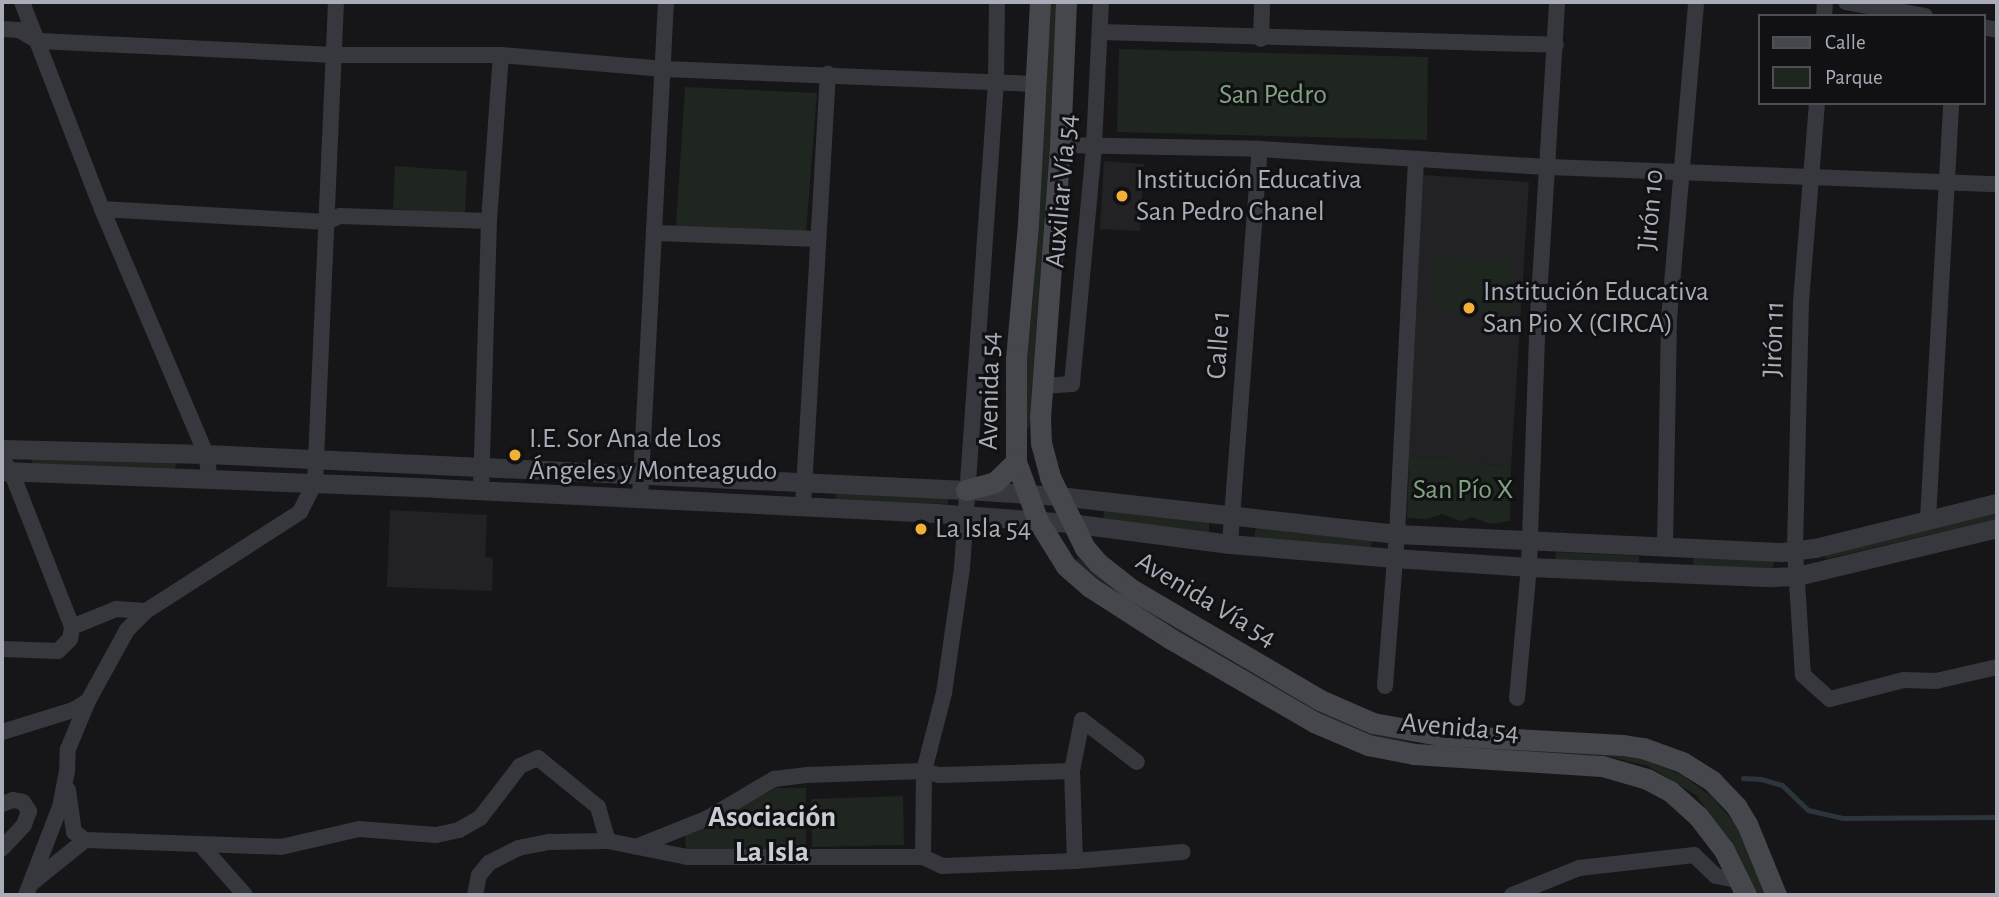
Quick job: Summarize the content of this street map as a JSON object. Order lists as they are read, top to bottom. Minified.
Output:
{"streets":{"main road":["Avenida 54","Avenida Vía 54"],"street":["Auxiliar Vía 54","Jirón 10","Jirón 11","Calle 1"]},"crossings":[["Auxiliar Vía 54","Avenida Vía 54"]],"districts":["Asociación La Isla"],"parks":["San Pedro","San Pío X"],"places":["Institución Educativa San Pedro Chanel","Institución Educativa San Pio X (CIRCA)","I.E. Sor Ana de Los Ángeles y Monteagudo","La Isla 54"],"legend":["Calle","Parque"]}
